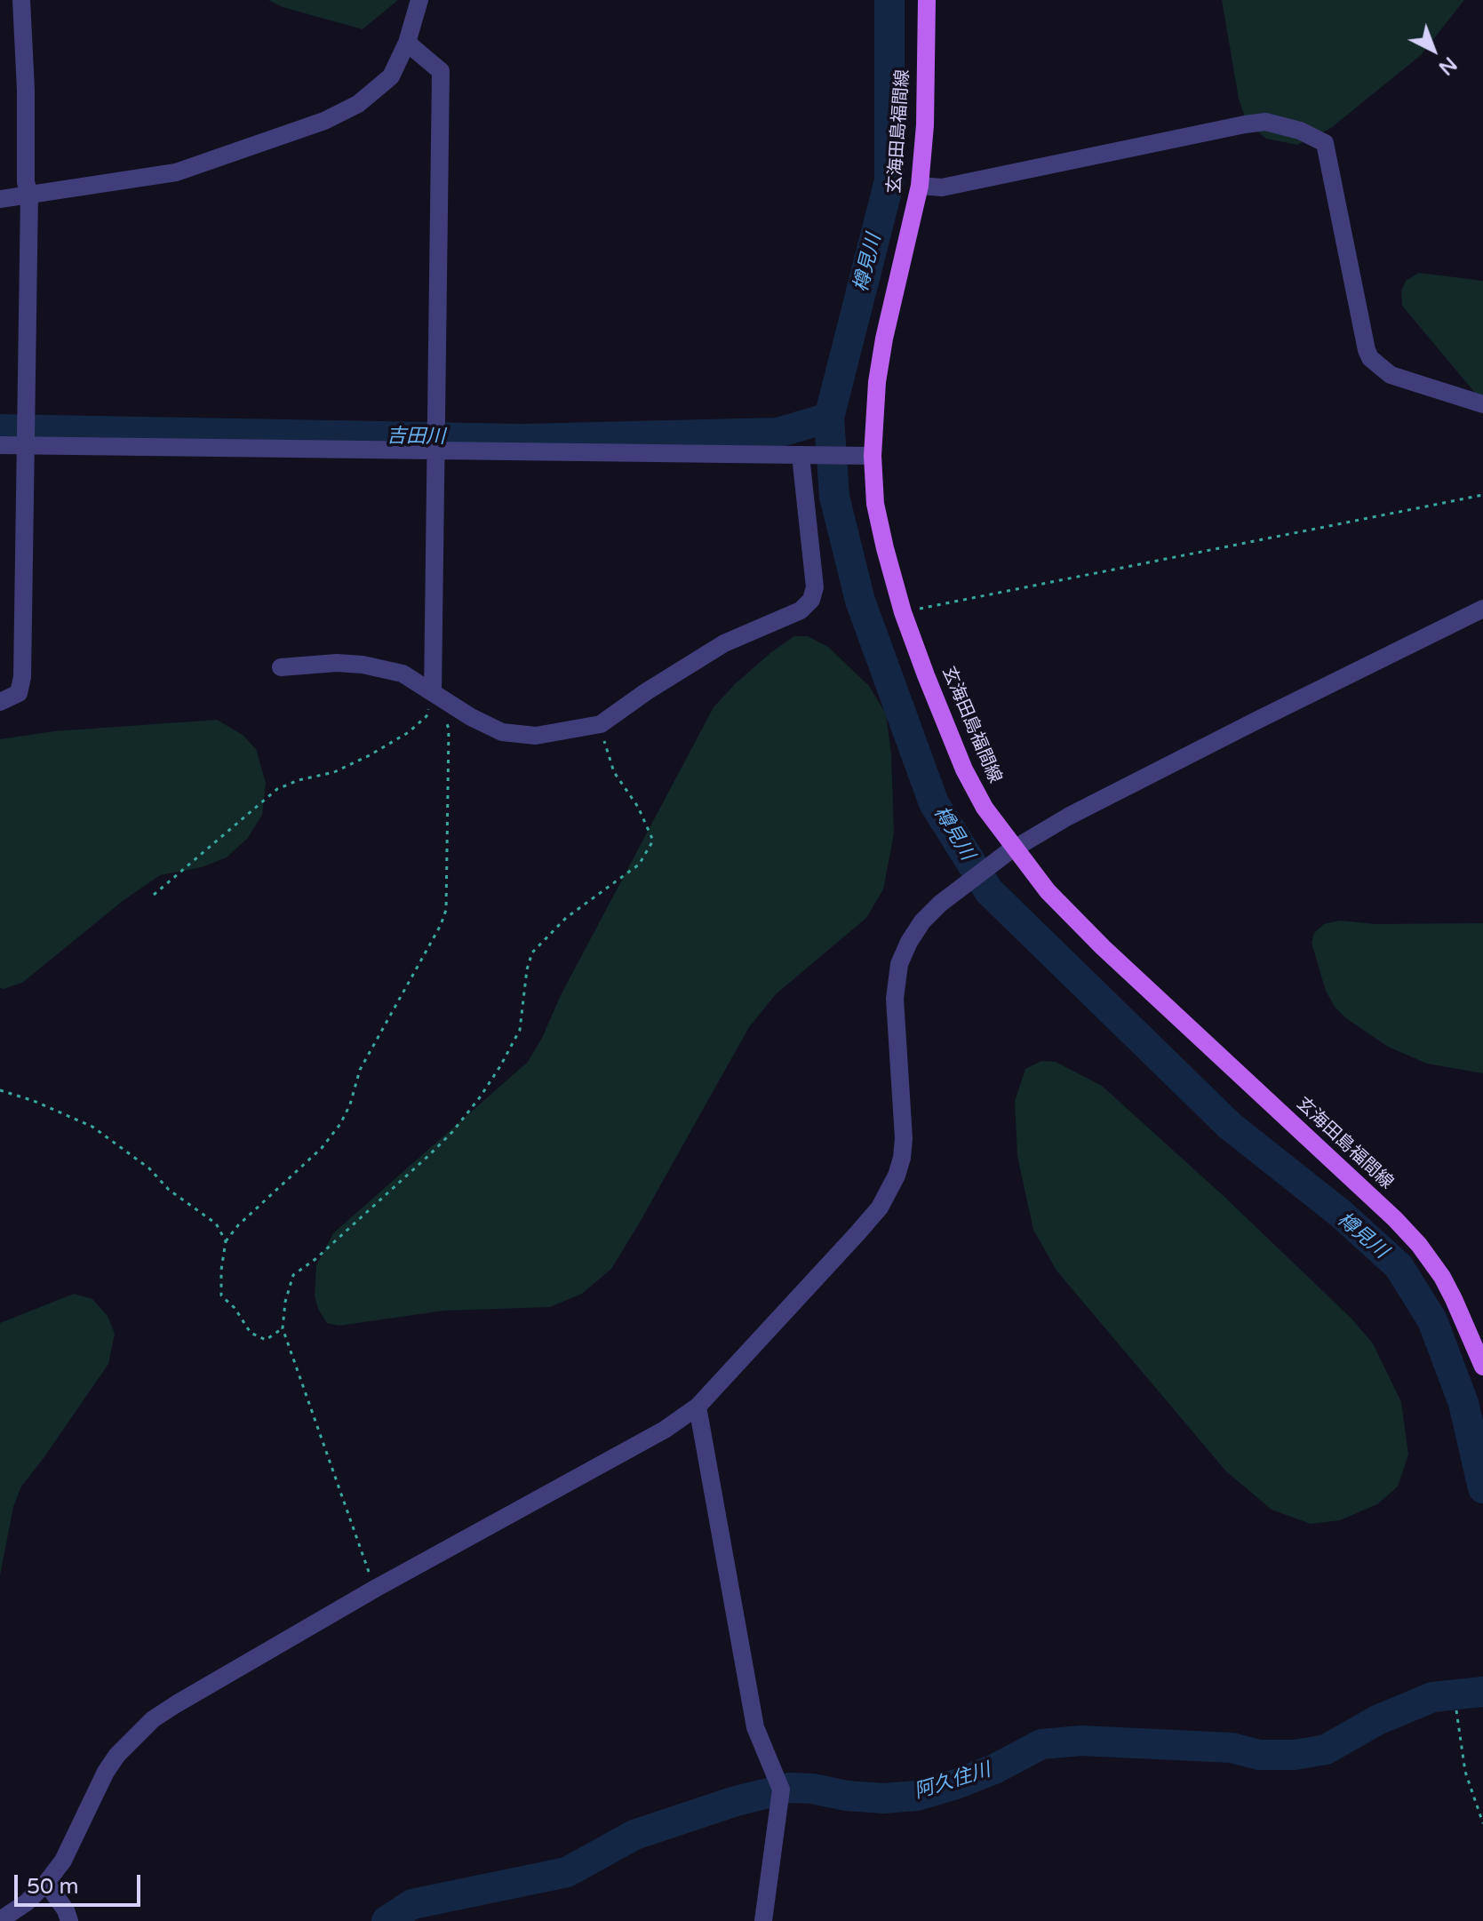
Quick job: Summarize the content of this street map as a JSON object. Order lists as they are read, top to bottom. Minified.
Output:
{"streets":{"main road":["玄海田島福間線"]},"water":["樽見川","吉田川","阿久住川"],"scale_bar":"50 m","north":"bottom right"}
